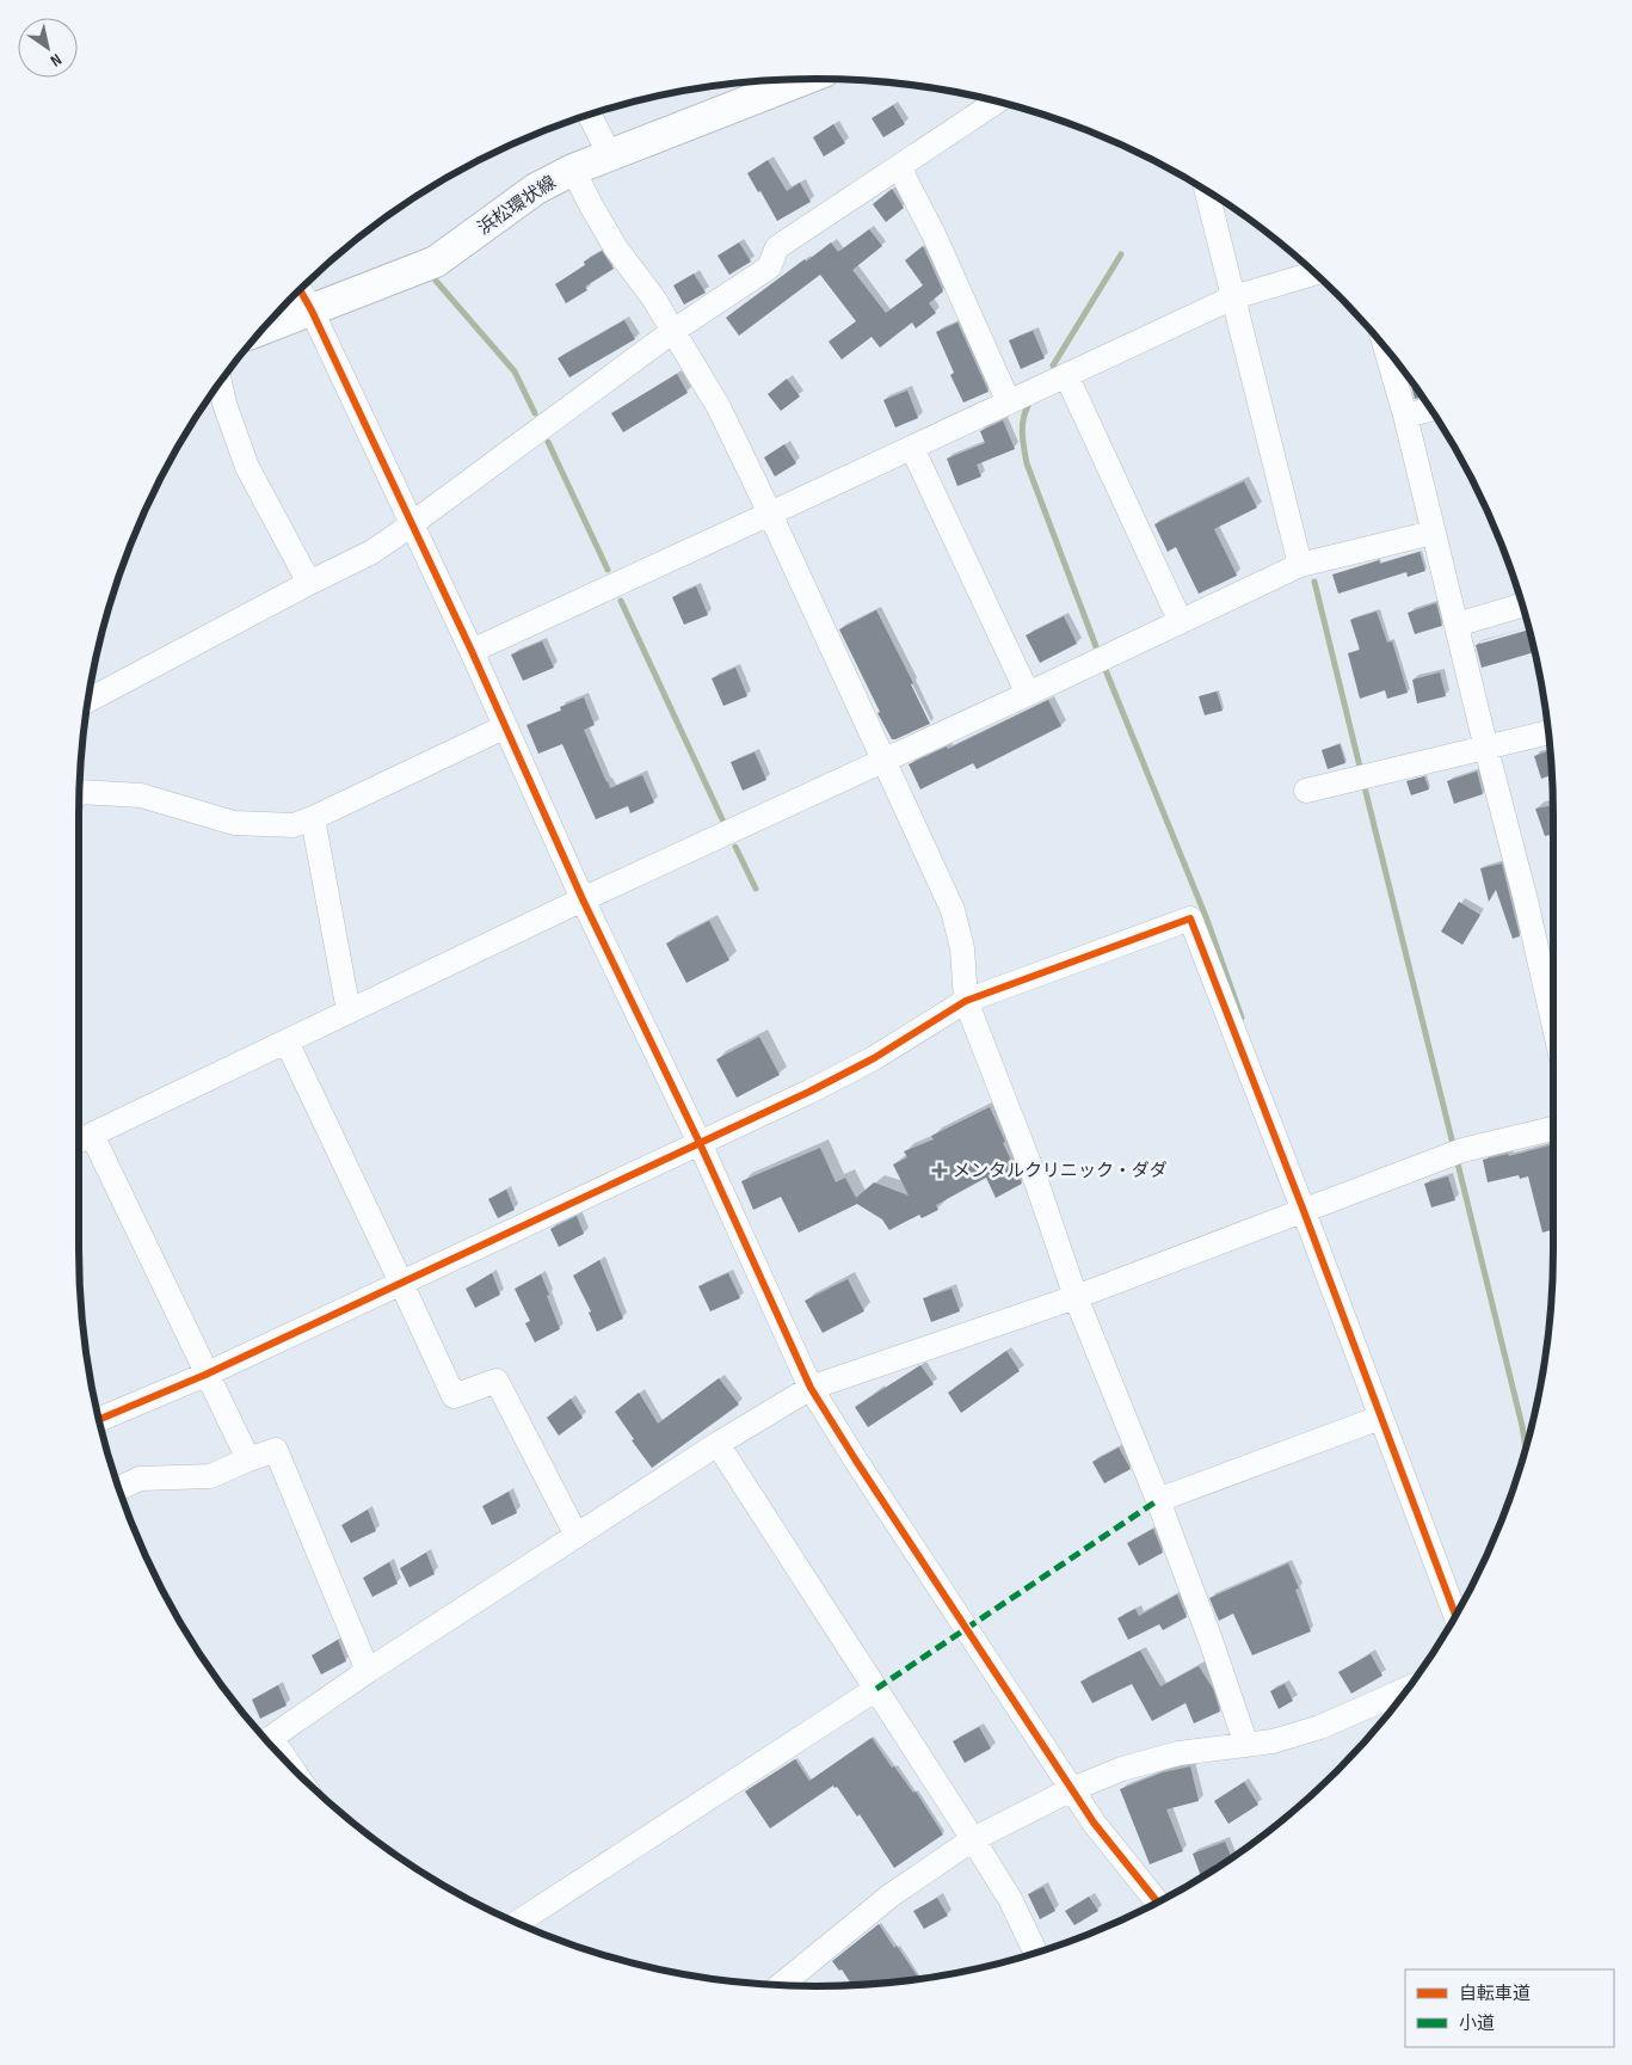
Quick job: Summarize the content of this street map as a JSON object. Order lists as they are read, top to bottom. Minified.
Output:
{"streets":{"main road":["浜松環状線"]},"places":{"health":["メンタルクリニック・ダダ"]},"legend":["自転車道","小道"],"north":"bottom right"}
